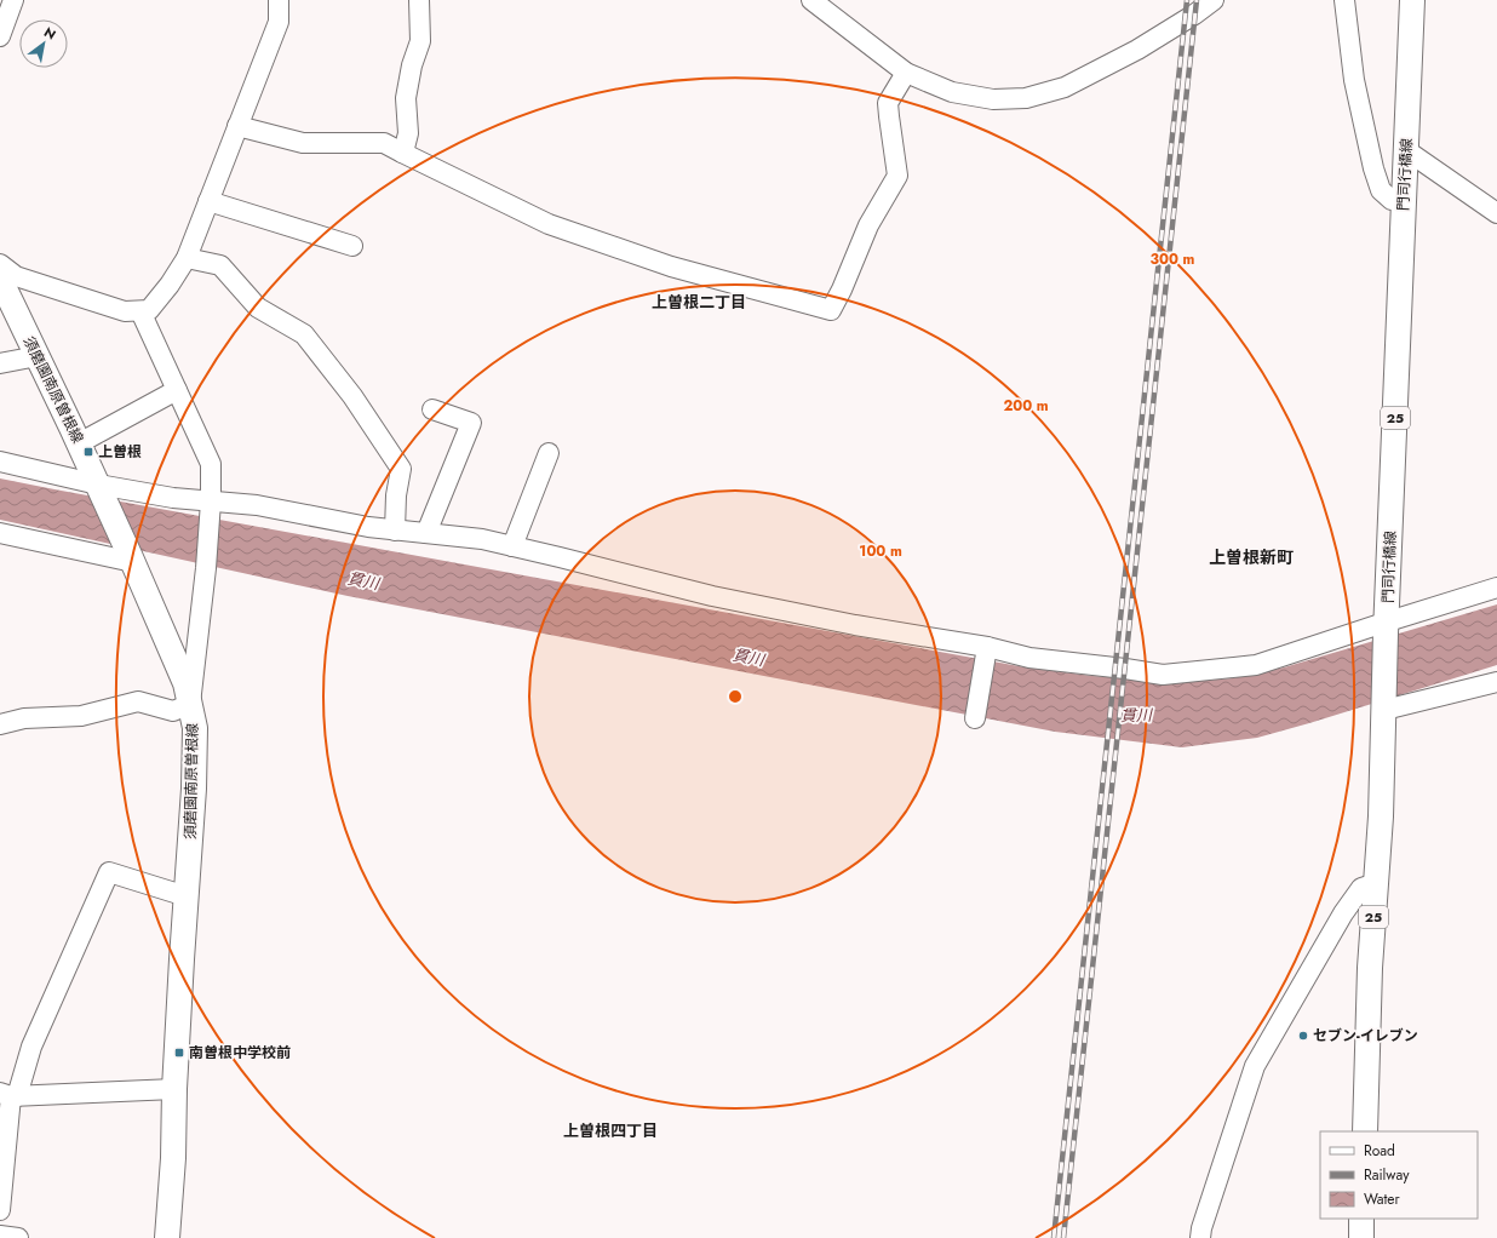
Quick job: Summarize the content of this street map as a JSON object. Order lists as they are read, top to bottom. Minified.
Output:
{"streets":{"main road":["門司行橋線","須磨園南原曽根線","25"]},"districts":["上曽根二丁目","上曽根新町","上曽根四丁目"],"water":["貫川"],"places":{"transit":["上曽根","南曽根中学校前"],"other":["セブン-イレブン"]},"legend":["Road","Railway","Water"],"north":"top right","rings":["300 m","200 m","100 m"]}
